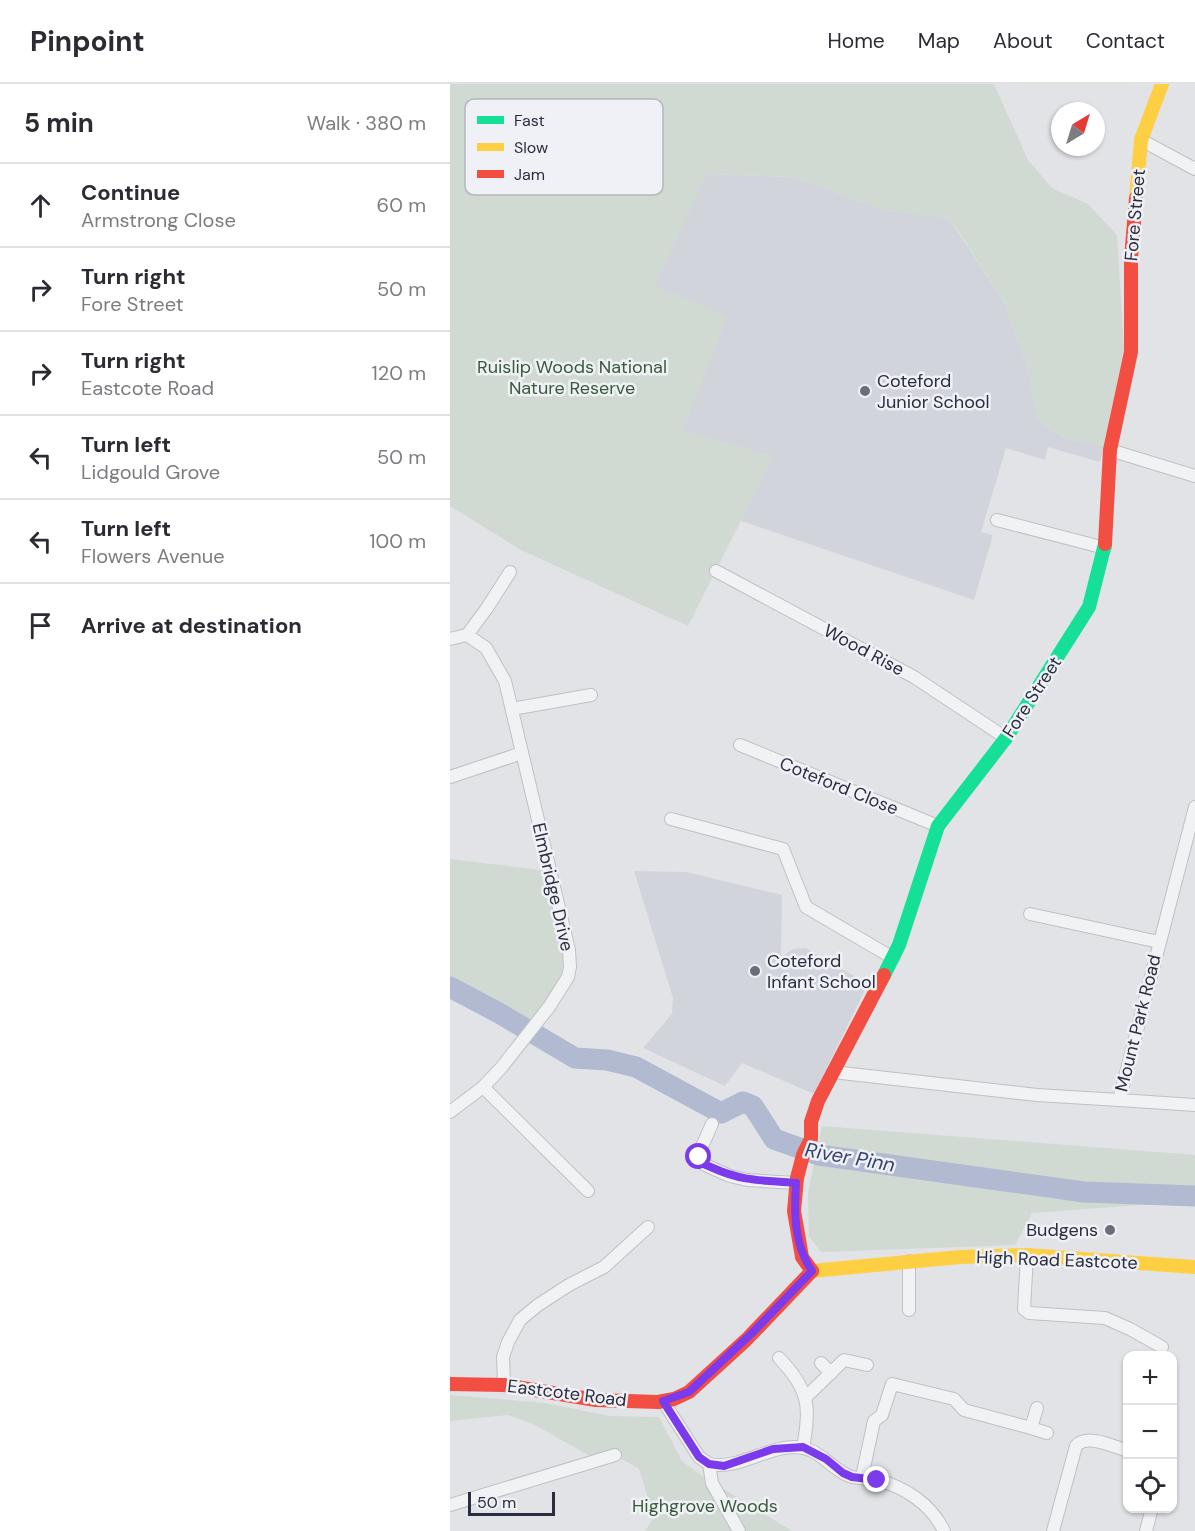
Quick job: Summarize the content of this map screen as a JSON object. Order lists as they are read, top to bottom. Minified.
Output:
{"streets":{"street":["Fore Street","Wood Rise","Coteford Close","Elmbridge Drive","Mount Park Road","High Road Eastcote","Eastcote Road"]},"crossings":[["Fore Street","Wood Rise"],["Fore Street","Coteford Close"],["Fore Street","Mount Park Road"],["Fore Street","High Road Eastcote"],["Fore Street","Eastcote Road"],["High Road Eastcote","Eastcote Road"]],"water":["River Pinn"],"parks":["Ruislip Woods National Nature Reserve","Highgrove Woods"],"places":["Coteford Junior School","Coteford Infant School","Budgens"],"legend":["Fast","Slow","Jam"],"scale_bar":"50 m","north":"top right","page":{"header":"Pinpoint","nav":["Home","Map","About","Contact"],"heading":["5 min","Walk · 380 m"],"list":[["Continue","Armstrong Close","60 m"],["Turn right","Fore Street","50 m"],["Turn right","Eastcote Road","120 m"],["Turn left","Lidgould Grove","50 m"],["Turn left","Flowers Avenue","100 m"],"Arrive at destination"],"map_buttons":["+","−"],"scale":"50 m"}}
